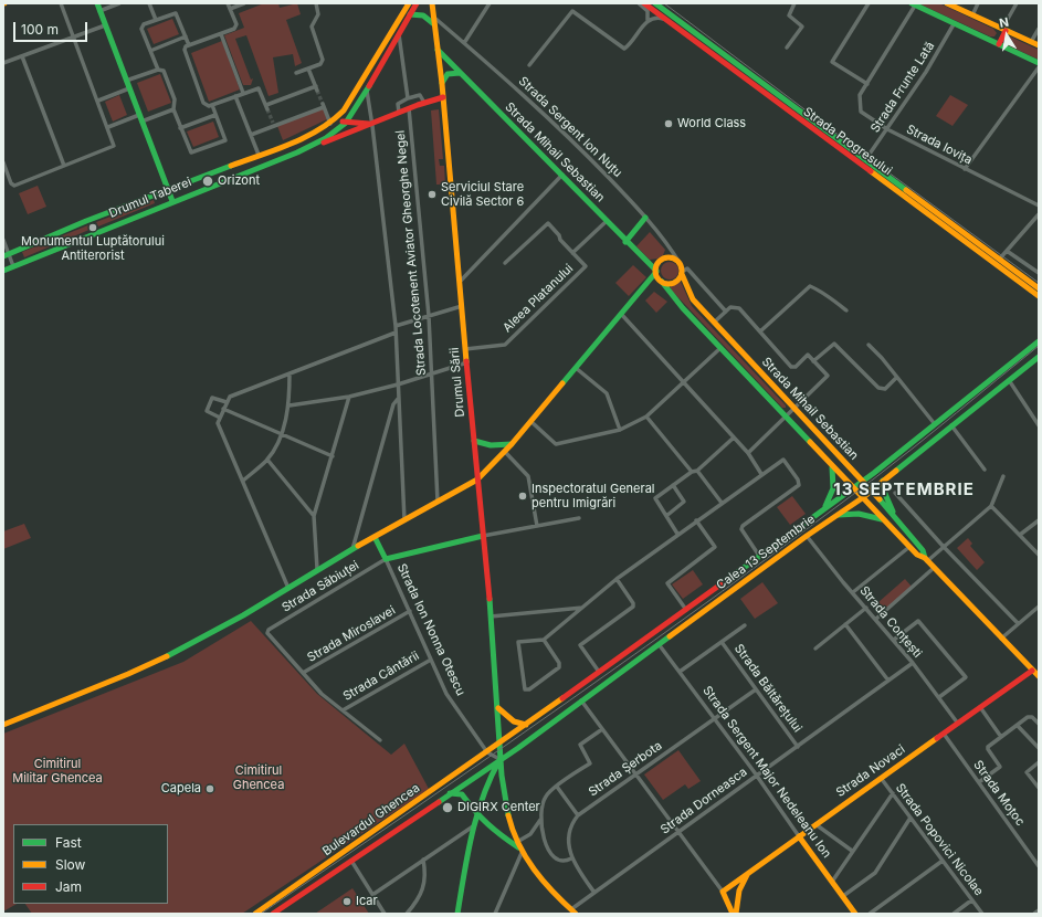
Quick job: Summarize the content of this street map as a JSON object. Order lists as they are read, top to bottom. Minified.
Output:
{"streets":{"main road":["Strada Progresului","Strada Mihail Sebastian","Drumul Taberei","Drumul Sării","Calea 13 Septembrie","Strada Ion Nonna Otescu","Strada Novaci","Strada Sergent Major Nedeleanu Ion","Bulevardul Ghencea"],"street":["Strada Frunte Lată","Strada Sergent Ion Nuțu","Strada Iovița","Strada Locotenent Aviator Gheorghe Negel","Aleea Platanului","Strada Săbiuței","Strada Conțești","Strada Miroslavei","Strada Cântării","Strada Băltărețului","Strada Șerbota","Strada Moțoc","Strada Dorneasca","Strada Popovici Nicolae"]},"crossings":[["Strada Frunte Lată","Strada Progresului"],["Strada Frunte Lată","Strada Iovița"],["Strada Sergent Ion Nuțu","Strada Mihail Sebastian"],["Strada Sergent Ion Nuțu","Drumul Sării"],["Strada Mihail Sebastian","Aleea Platanului"],["Strada Mihail Sebastian","Drumul Sării"],["Strada Mihail Sebastian","Calea 13 Septembrie"],["Strada Mihail Sebastian","Strada Novaci"],["Aleea Platanului","Drumul Sării"],["Drumul Sării","Calea 13 Septembrie"],["Drumul Sării","Bulevardul Ghencea"],["Calea 13 Septembrie","Strada Conțești"],["Calea 13 Septembrie","Strada Sergent Major Nedeleanu Ion"],["Calea 13 Septembrie","Bulevardul Ghencea"],["Strada Săbiuței","Strada Ion Nonna Otescu"],["Strada Săbiuței","Strada Miroslavei"],["Strada Conțești","Strada Novaci"],["Strada Conțești","Strada Dorneasca"],["Strada Ion Nonna Otescu","Strada Miroslavei"],["Strada Ion Nonna Otescu","Strada Cântării"],["Strada Ion Nonna Otescu","Bulevardul Ghencea"],["Strada Băltărețului","Strada Șerbota"],["Strada Băltărețului","Strada Sergent Major Nedeleanu Ion"],["Strada Băltărețului","Strada Dorneasca"],["Strada Șerbota","Strada Sergent Major Nedeleanu Ion"],["Strada Novaci","Strada Sergent Major Nedeleanu Ion"],["Strada Novaci","Strada Moțoc"],["Strada Novaci","Strada Popovici Nicolae"],["Strada Sergent Major Nedeleanu Ion","Strada Dorneasca"]],"districts":["13 SEPTEMBRIE"],"parks":["Cimitirul Militar Ghencea","Cimitirul Ghencea"],"places":["World Class","Orizont","Serviciul Stare Civilă Sector 6","Monumentul Luptătorului Antiterorist","Inspectoratul General pentru Imigrări","Capela","DIGIRX Center","Icar"],"legend":["Fast","Slow","Jam"],"scale_bar":"100 m","north":"top"}
